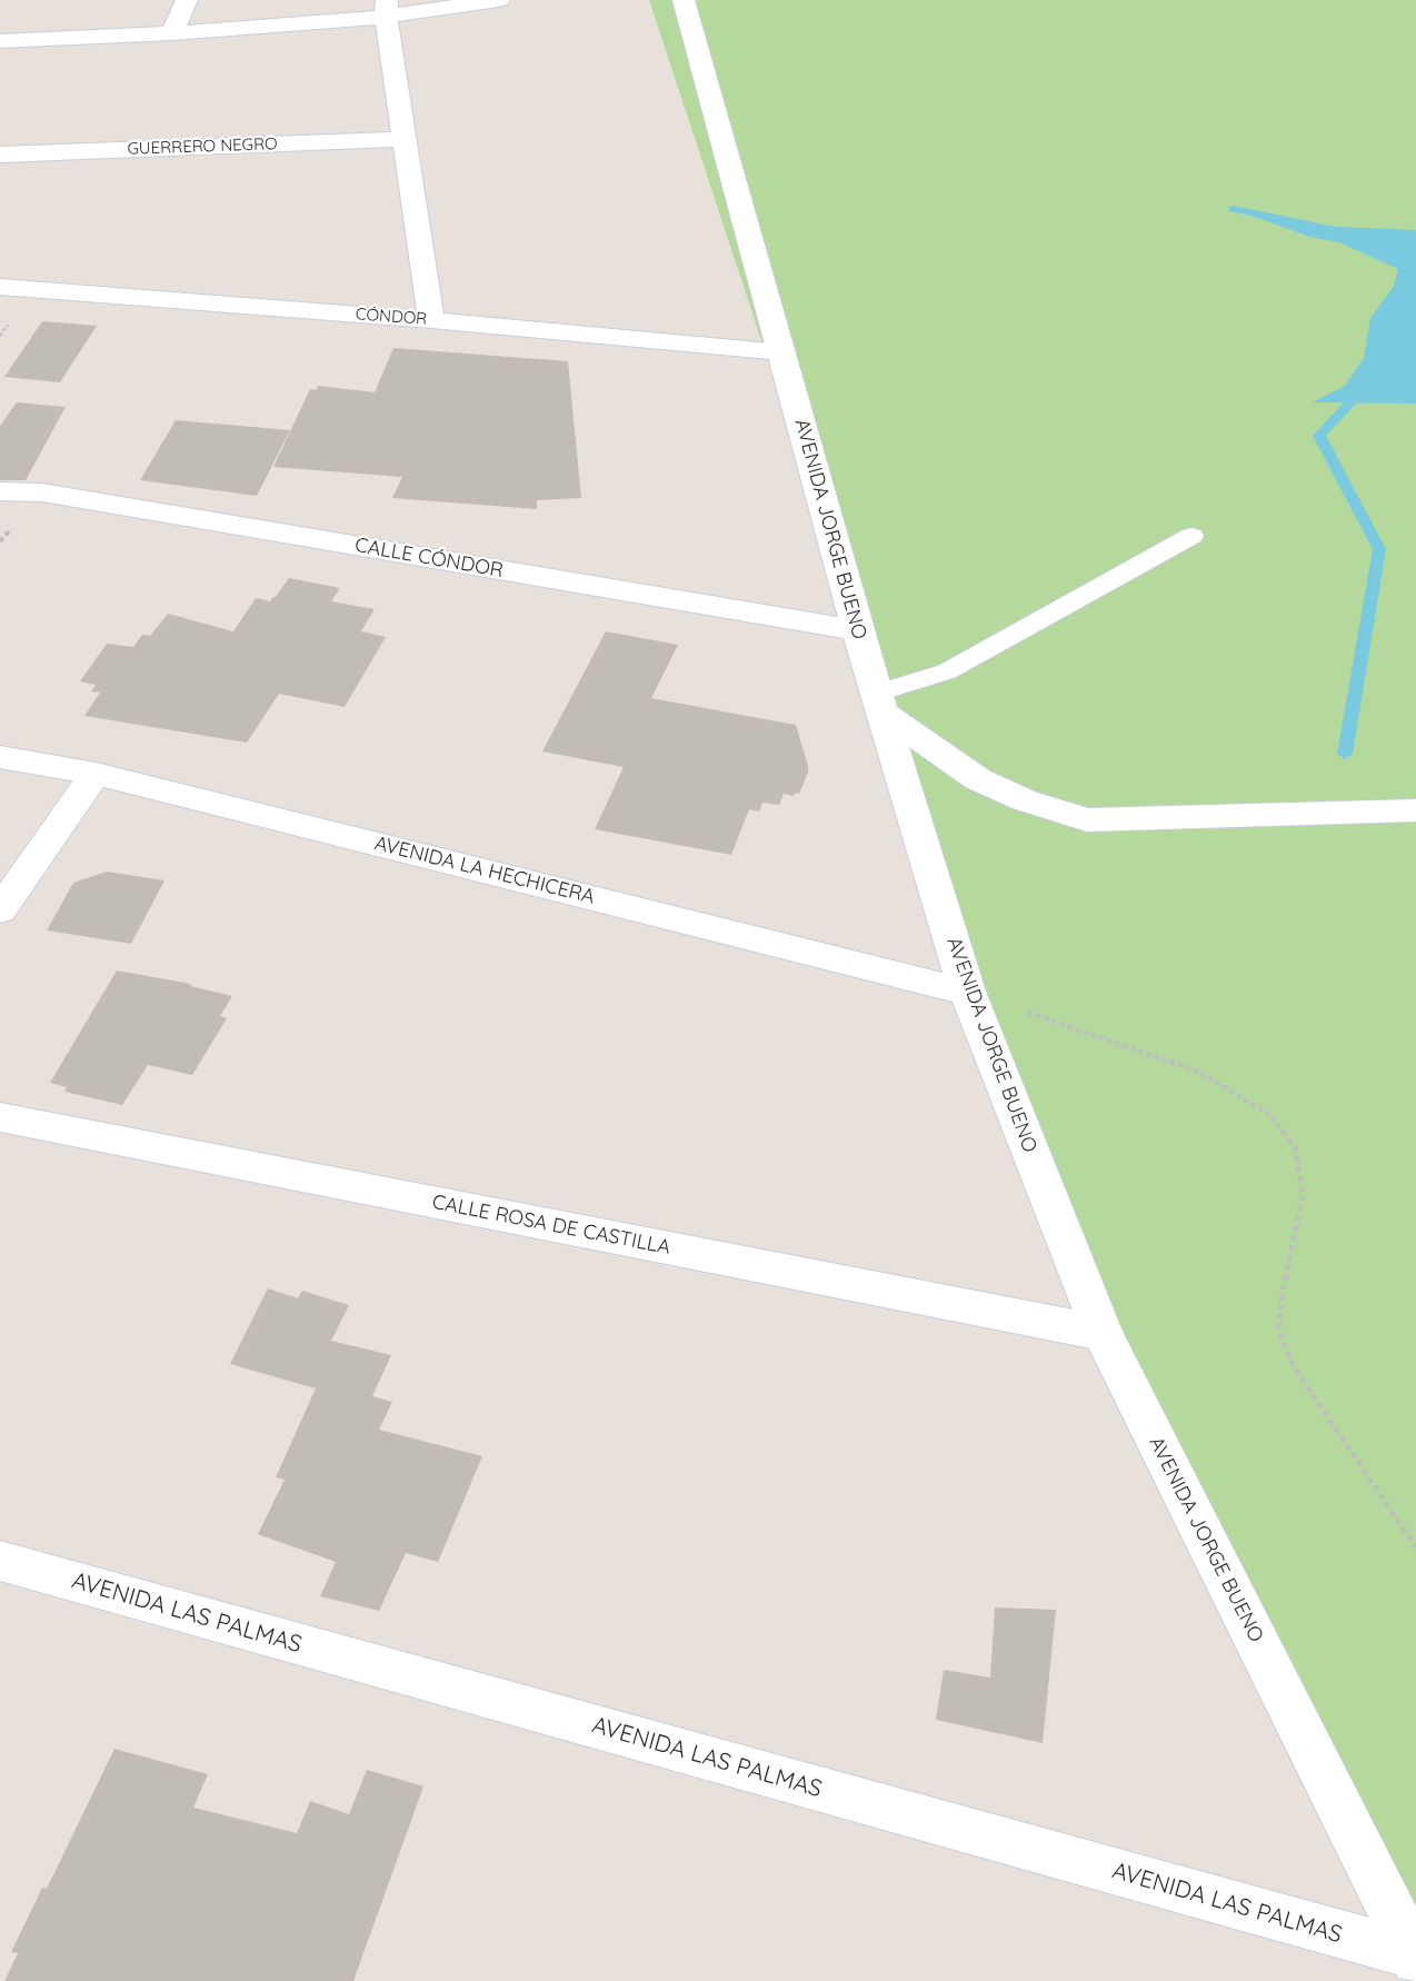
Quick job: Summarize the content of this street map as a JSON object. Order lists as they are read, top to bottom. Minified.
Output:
{"streets":{"street":["GUERRERO NEGRO","CÓNDOR","AVENIDA JORGE BUENO","CALLE CÓNDOR","AVENIDA LA HECHICERA","CALLE ROSA DE CASTILLA","AVENIDA LAS PALMAS"]},"crossings":[["CÓNDOR","AVENIDA JORGE BUENO"],["AVENIDA JORGE BUENO","CALLE CÓNDOR"],["AVENIDA JORGE BUENO","AVENIDA LA HECHICERA"],["AVENIDA JORGE BUENO","CALLE ROSA DE CASTILLA"],["AVENIDA JORGE BUENO","AVENIDA LAS PALMAS"]]}
